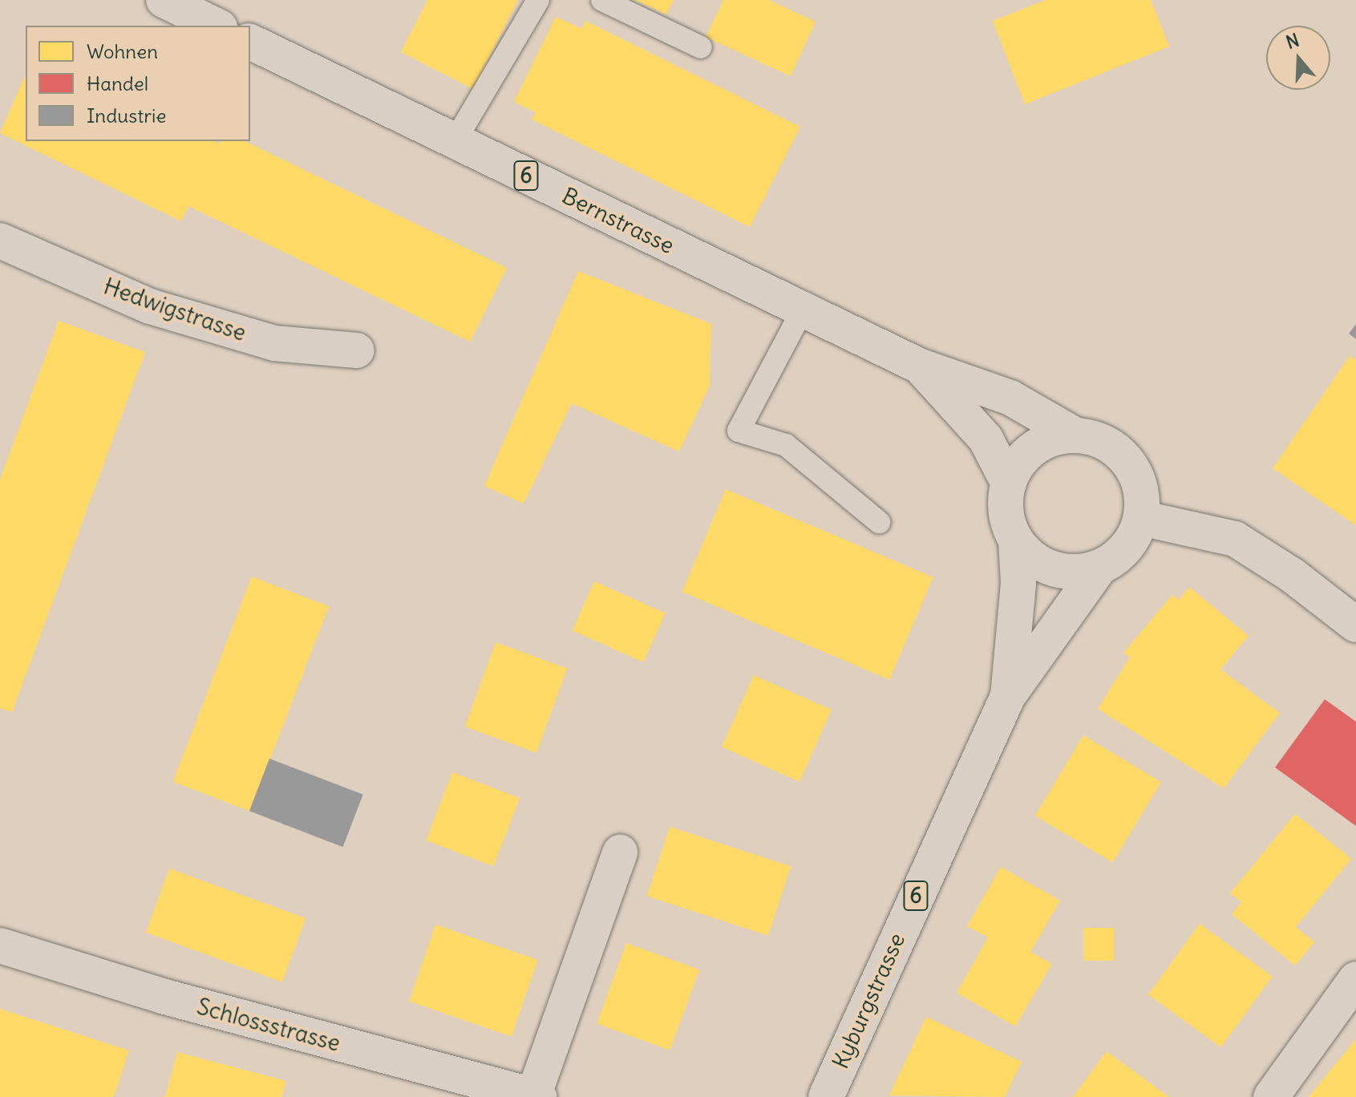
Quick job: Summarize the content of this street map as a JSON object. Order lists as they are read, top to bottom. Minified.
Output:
{"streets":{"main road":["6","Bernstrasse","Hedwigstrasse","Kyburgstrasse","Schlossstrasse"]},"crossings":[["Bernstrasse","Kyburgstrasse"]],"legend":["Wohnen","Handel","Industrie"],"north":"top"}
